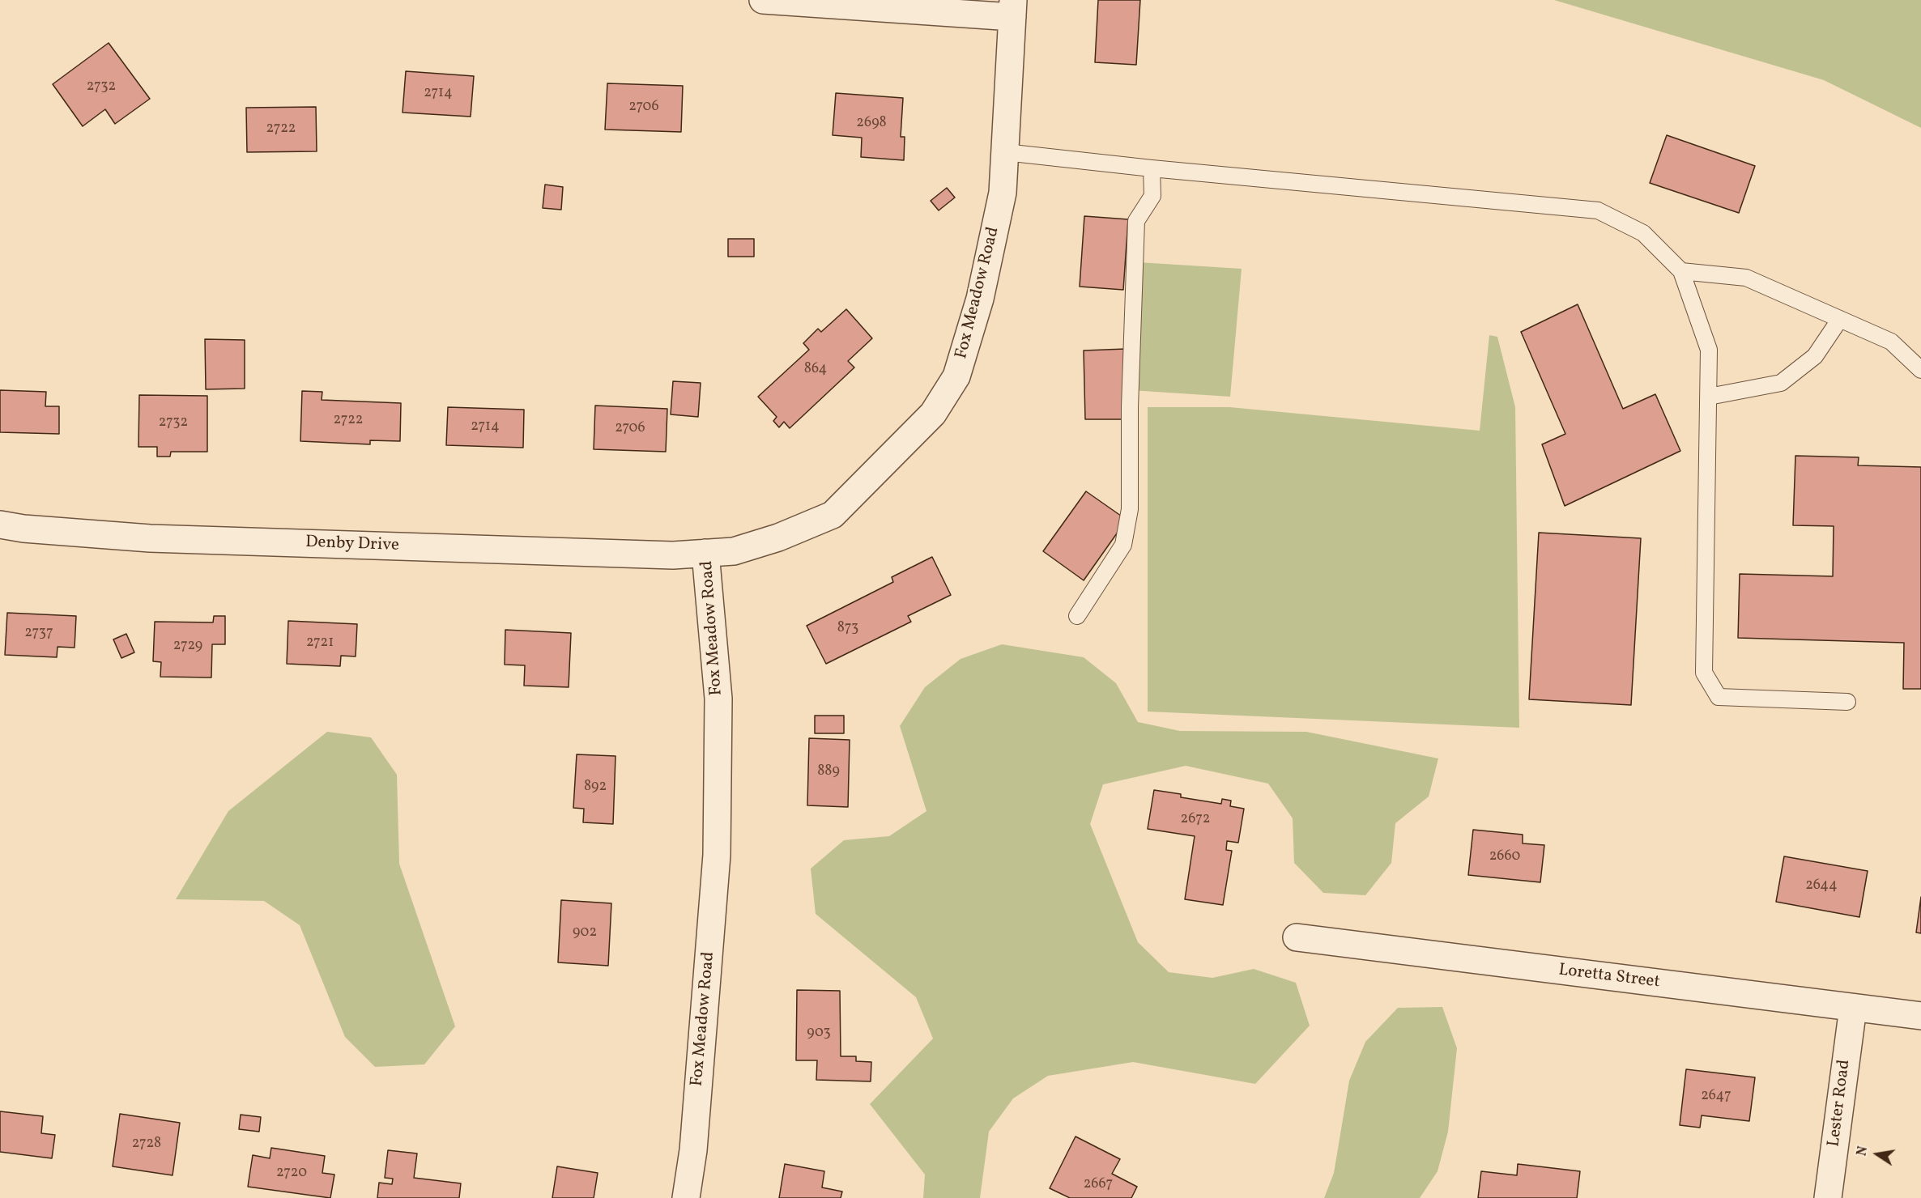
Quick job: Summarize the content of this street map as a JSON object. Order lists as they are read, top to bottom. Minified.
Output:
{"streets":{"street":["Fox Meadow Road","Denby Drive","Loretta Street","Lester Road"]},"crossings":[["Fox Meadow Road","Denby Drive"],["Loretta Street","Lester Road"]],"house_numbers":["2732","2714","2706","2698","2722","864","2722","2732","2714","2706","873","2737","2721","2729","889","892","2672","2660","2644","902","903","2647","2728","2720","2667"],"north":"left"}
